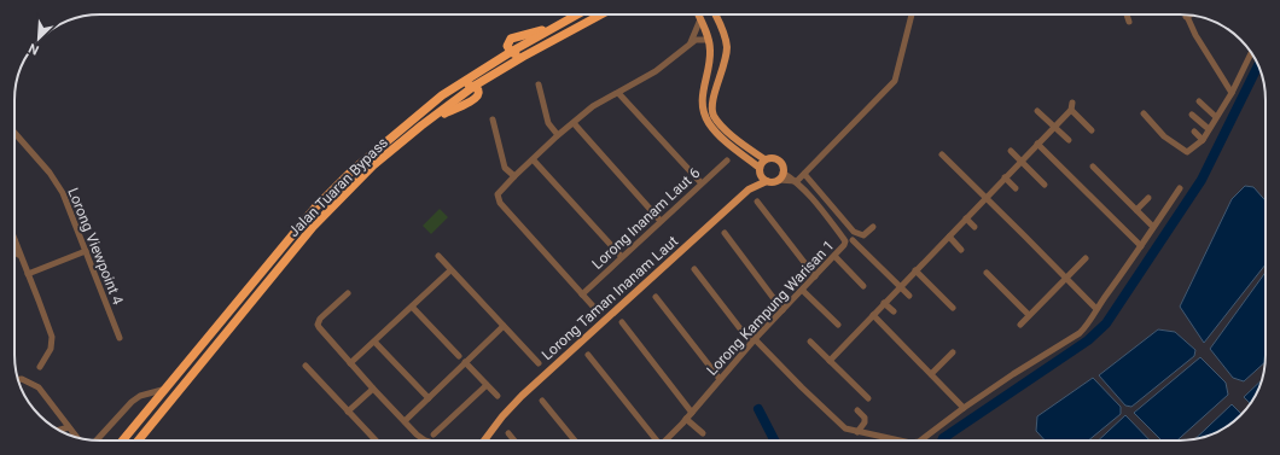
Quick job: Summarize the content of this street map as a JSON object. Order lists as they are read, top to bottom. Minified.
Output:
{"streets":{"highway":["Jalan Tuaran Bypass"],"main road":["Lorong Taman Inanam Laut"],"street":["Lorong Inanam Laut 6","Lorong Viewpoint 4","Lorong Kampung Warisan 1"]},"crossings":[["Lorong Taman Inanam Laut","Lorong Kampung Warisan 1"]],"north":"bottom left"}
